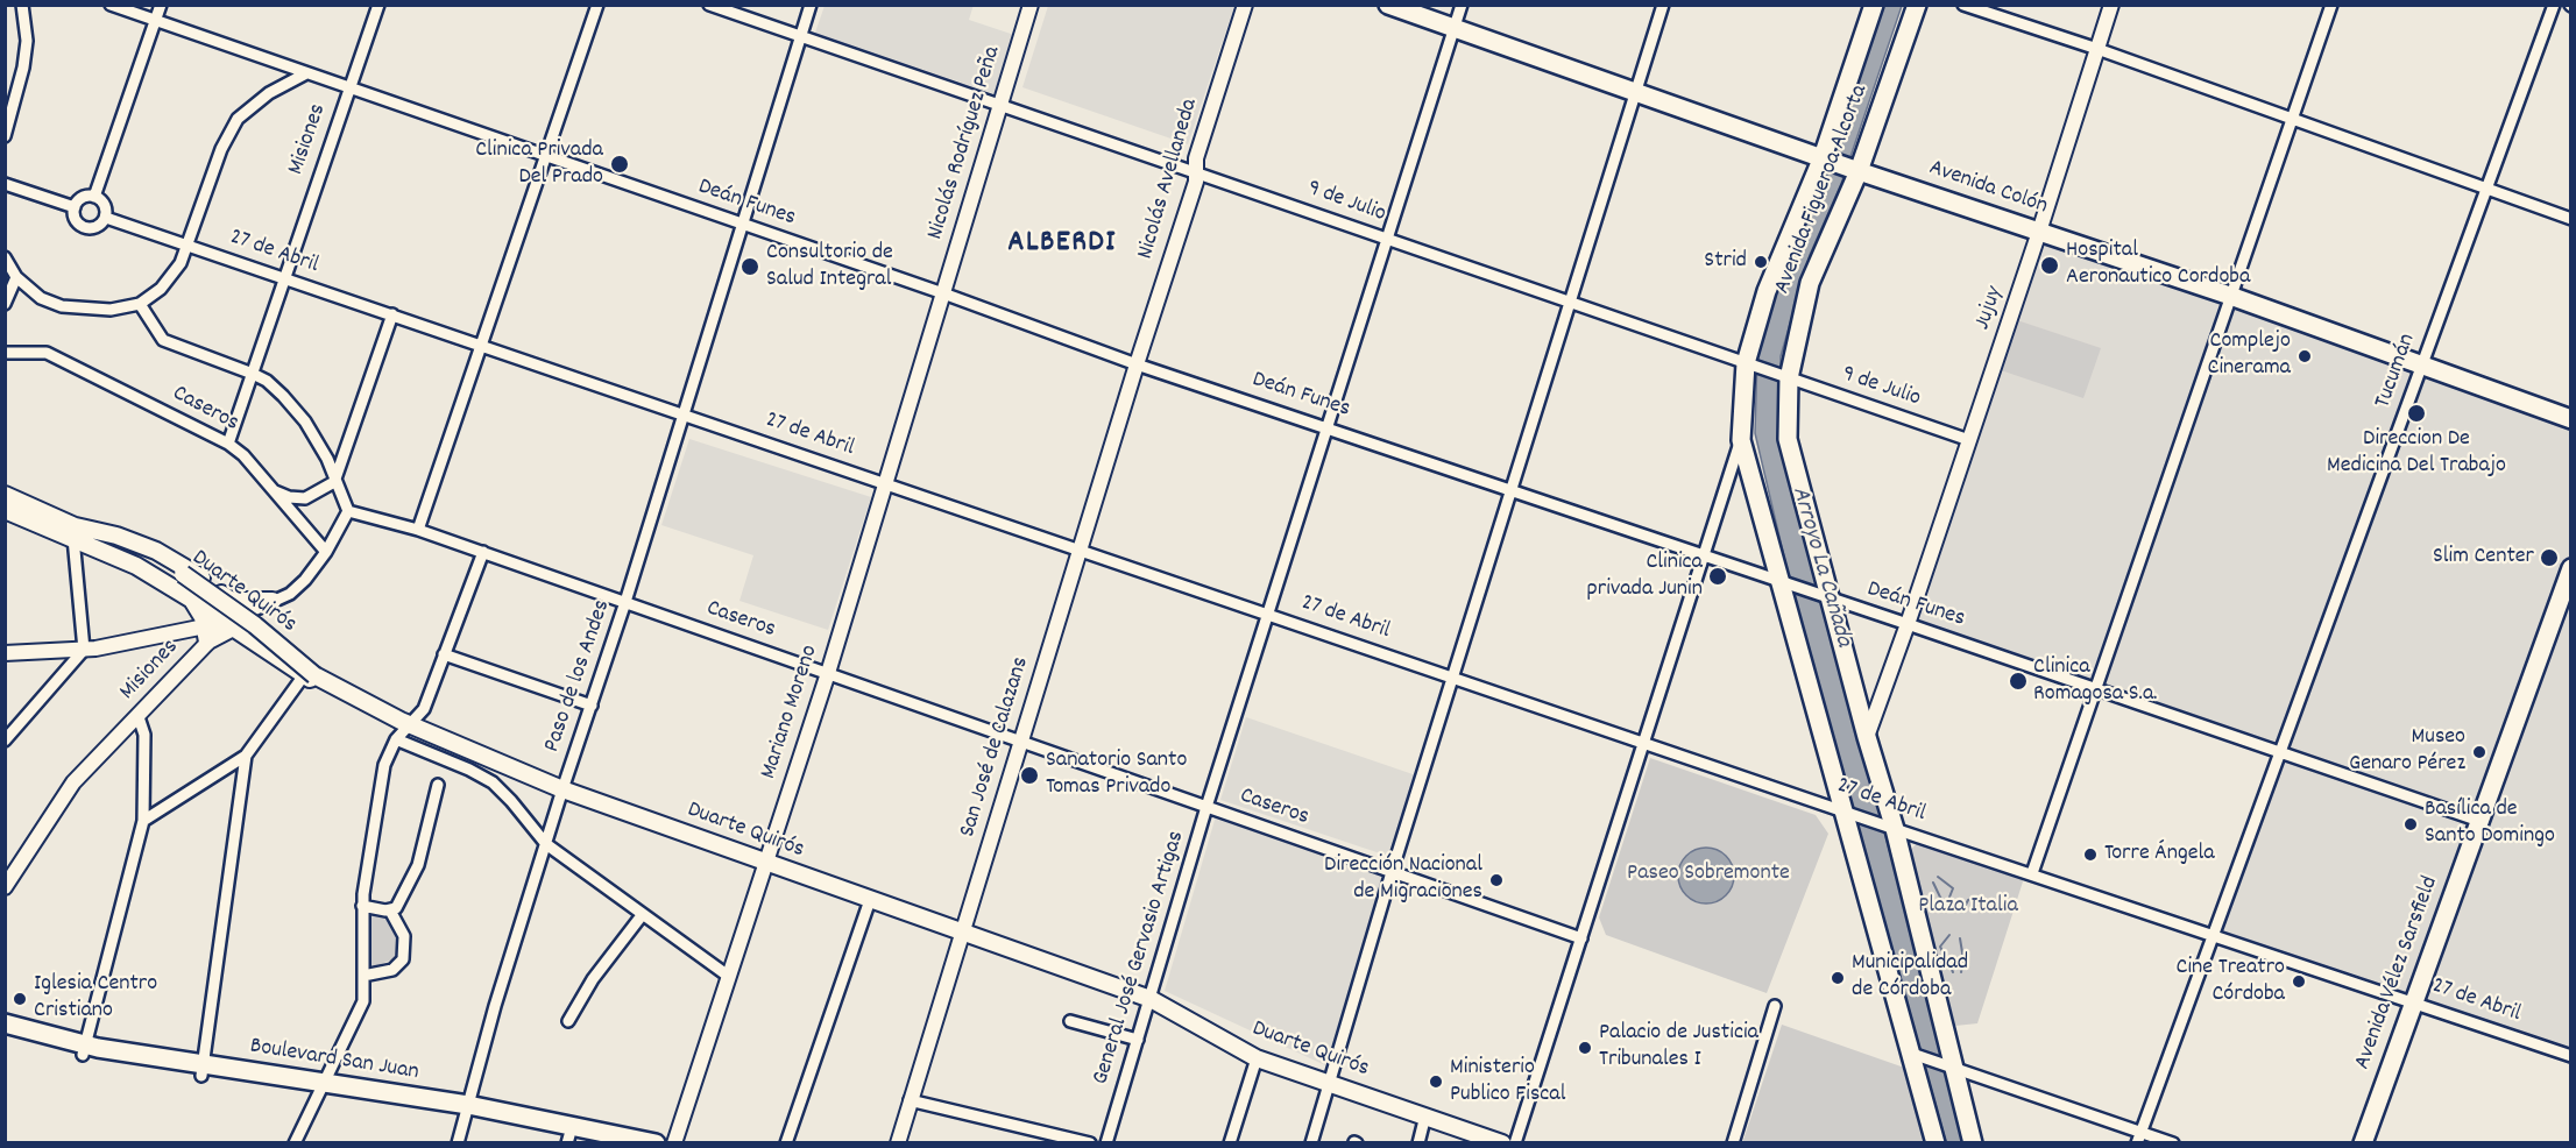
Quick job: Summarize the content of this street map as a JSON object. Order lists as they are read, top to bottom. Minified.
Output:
{"streets":{"main road":["Avenida Colón","Avenida Figueroa Alcorta","Duarte Quirós","Avenida Vélez Sarsfield","Boulevard San Juan"],"street":["Misiones","Nicolás Rodríguez Peña","Nicolás Avellaneda","9 de Julio","Deán Funes","27 de Abril","Jujuy","Tucumán","Caseros","Paso de los Andes","Mariano Moreno","San José de Calazans","General José Gervasio Artigas"]},"crossings":[["Misiones","Deán Funes"],["Misiones","27 de Abril"],["Misiones","Caseros"],["Nicolás Rodríguez Peña","9 de Julio"],["Nicolás Rodríguez Peña","Deán Funes"],["Nicolás Rodríguez Peña","Mariano Moreno"],["Nicolás Avellaneda","9 de Julio"],["Nicolás Avellaneda","Deán Funes"],["Nicolás Avellaneda","San José de Calazans"],["Avenida Colón","Avenida Figueroa Alcorta"],["Avenida Colón","Jujuy"],["Avenida Colón","Tucumán"],["Avenida Colón","General José Gervasio Artigas"],["Avenida Figueroa Alcorta","9 de Julio"],["Avenida Figueroa Alcorta","Deán Funes"],["Avenida Figueroa Alcorta","27 de Abril"],["Avenida Figueroa Alcorta","Jujuy"],["9 de Julio","Jujuy"],["9 de Julio","Paso de los Andes"],["9 de Julio","General José Gervasio Artigas"],["Deán Funes","Jujuy"],["Deán Funes","Tucumán"],["Deán Funes","Paso de los Andes"],["Deán Funes","Mariano Moreno"],["Deán Funes","San José de Calazans"],["Deán Funes","General José Gervasio Artigas"],["Deán Funes","Avenida Vélez Sarsfield"],["27 de Abril","Tucumán"],["27 de Abril","Paso de los Andes"],["27 de Abril","Mariano Moreno"],["27 de Abril","San José de Calazans"],["27 de Abril","General José Gervasio Artigas"],["27 de Abril","Avenida Vélez Sarsfield"],["Caseros","Paso de los Andes"],["Caseros","Mariano Moreno"],["Caseros","San José de Calazans"],["Caseros","General José Gervasio Artigas"],["Duarte Quirós","Paso de los Andes"],["Duarte Quirós","Mariano Moreno"],["Duarte Quirós","San José de Calazans"],["Duarte Quirós","General José Gervasio Artigas"],["Paso de los Andes","Boulevard San Juan"]],"districts":["ALBERDI"],"water":["Arroyo La Cañada"],"parks":["Paseo Sobremonte","Plaza Italia"],"places":["Clinica Privada Del Prado","Strid","Hospital Aeronautico Cordoba","Consultorio de Salud Integral","Complejo Cinerama","Direccion De Medicina Del Trabajo","Slim Center","Clinica privada Junin","Clinica Romagosa S.a.","Museo Genaro Pérez","Sanatorio Santo Tomas Privado","Basílica de Santo Domingo","Torre Ángela","Dirección Nacional de Migraciones","Municipalidad de Córdoba","Cine Treatro Córdoba","Iglesia Centro Cristiano","Palacio de Justicia Tribunales I","Ministerio Publico Fiscal"]}
